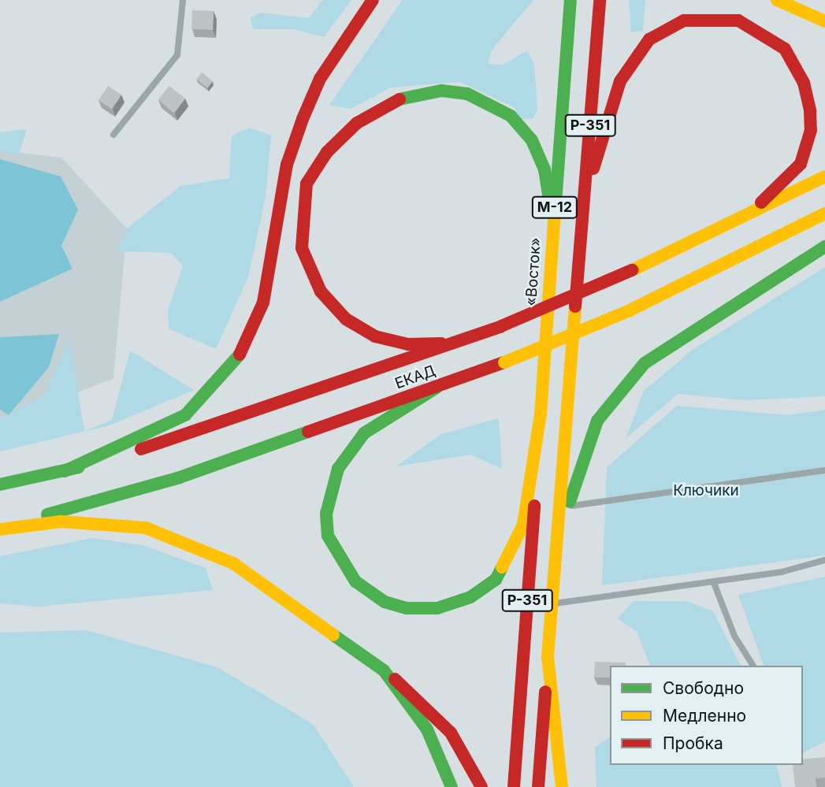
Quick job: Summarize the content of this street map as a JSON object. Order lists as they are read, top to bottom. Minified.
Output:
{"streets":{"main road":["Р-351","М-12","«Восток»","ЕКАД"]},"crossings":[["Р-351","«Восток»"]],"parks":["Ключики"],"legend":["Свободно","Медленно","Пробка"]}
